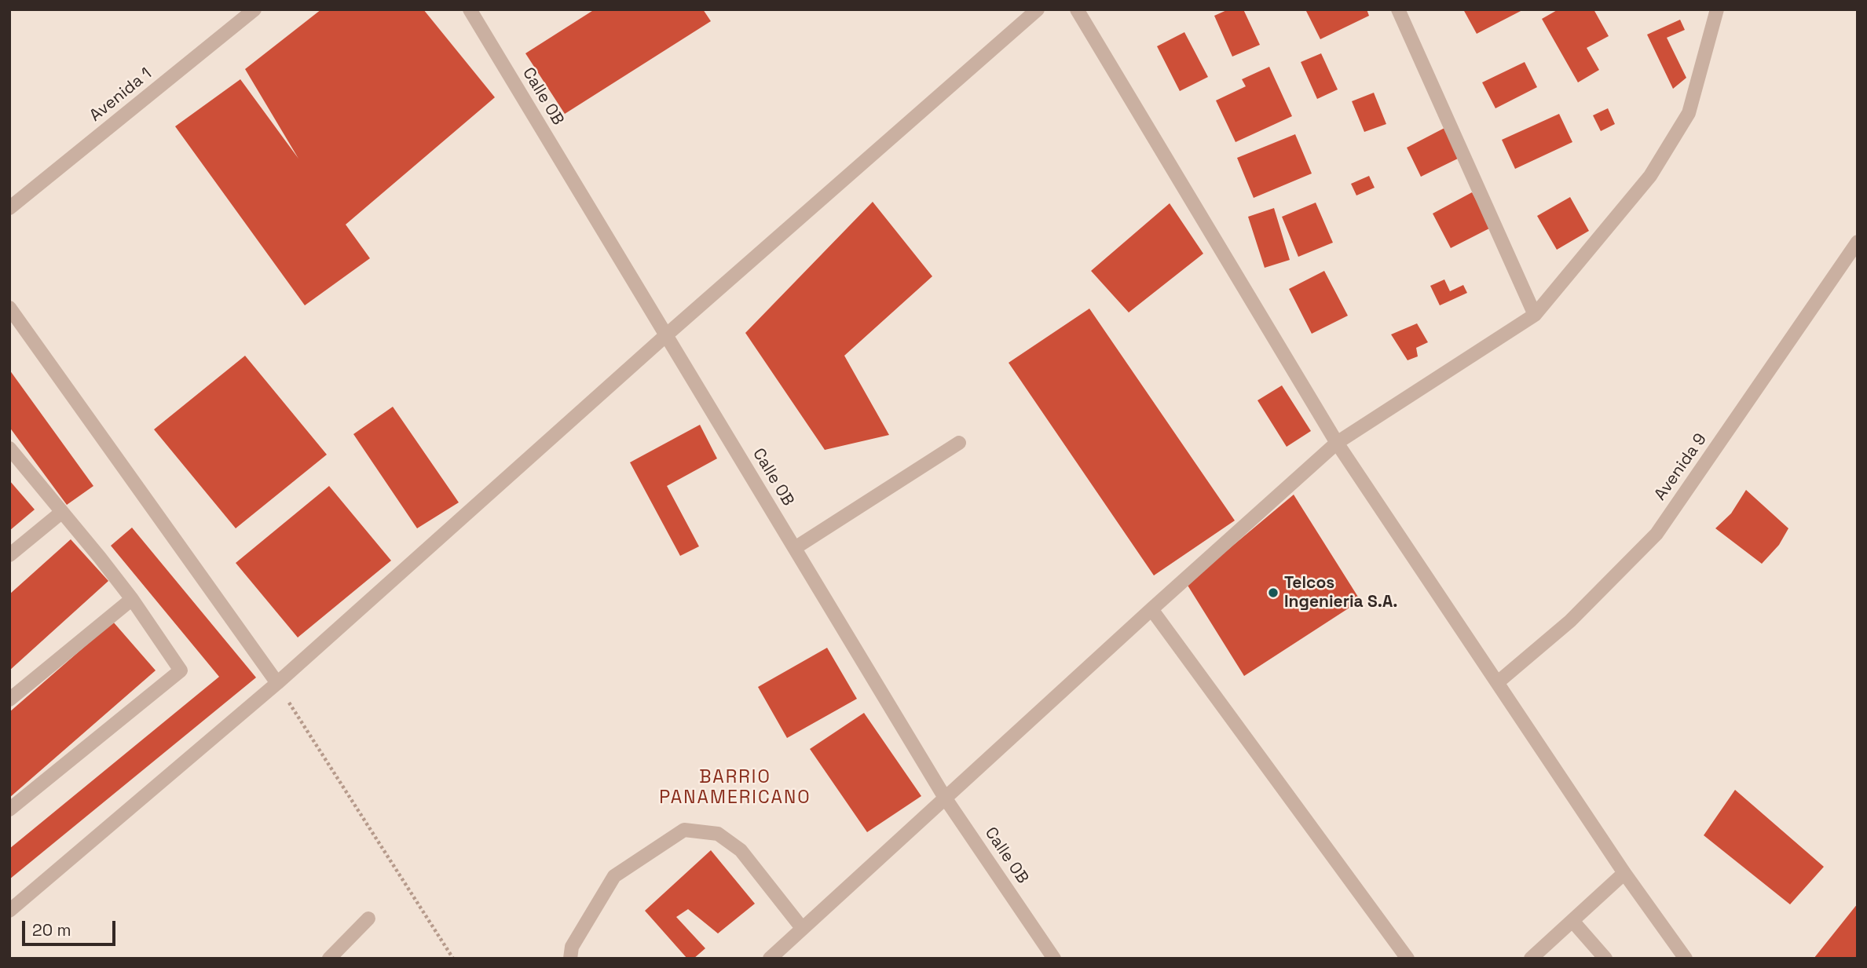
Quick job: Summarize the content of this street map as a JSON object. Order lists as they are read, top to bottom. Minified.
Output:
{"streets":{"street":["Avenida 1","Calle 0B","Avenida 9"]},"districts":["BARRIO PANAMERICANO"],"places":["Telcos Ingenieria S.A."],"scale_bar":"20 m"}
